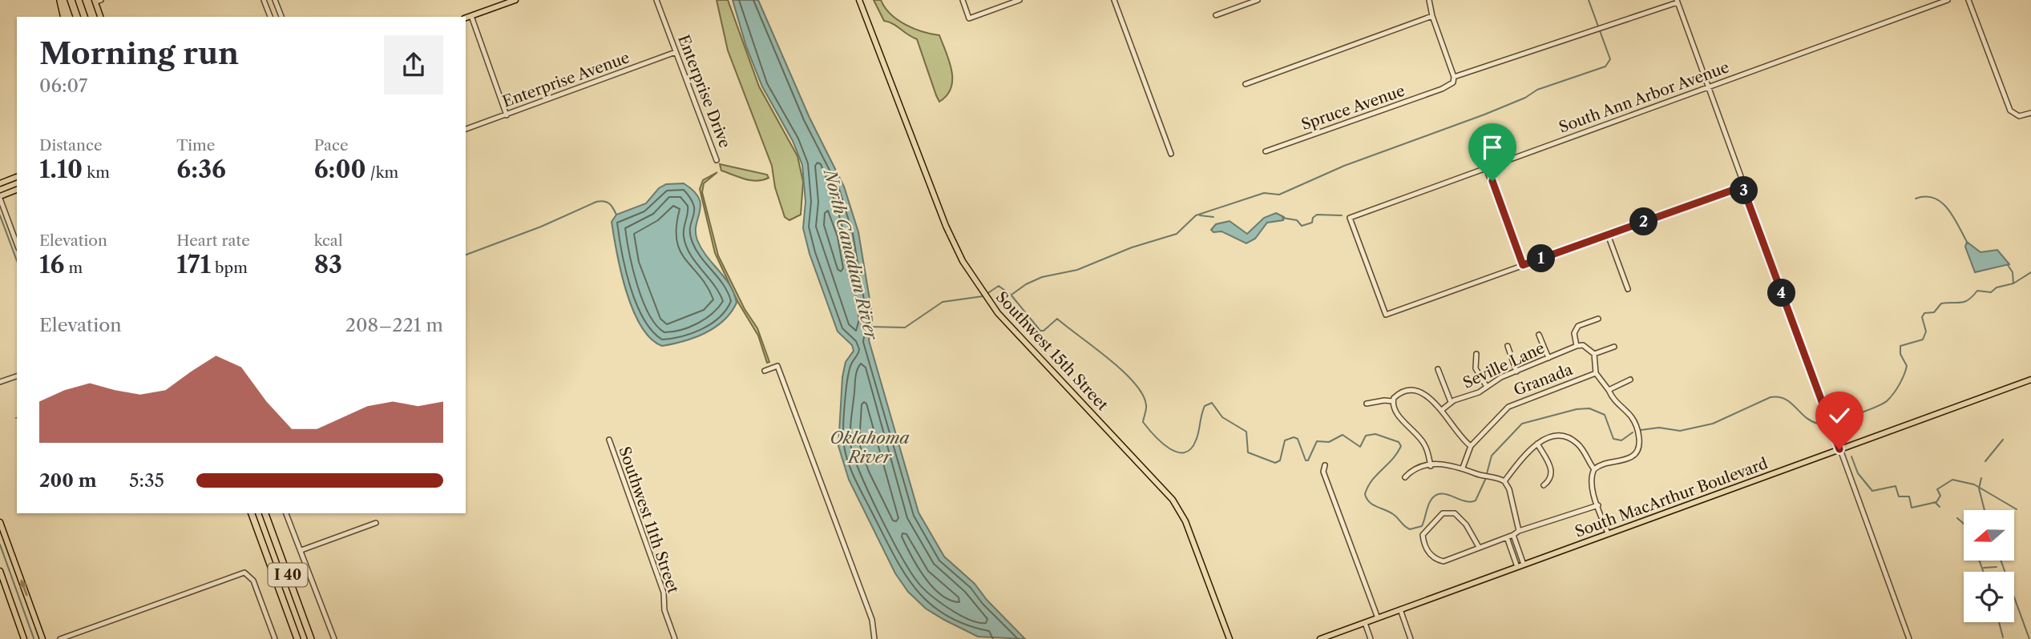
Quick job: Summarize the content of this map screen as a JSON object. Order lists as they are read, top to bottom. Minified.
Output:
{"streets":{"highway":["I 40"],"main road":["Southwest 15th Street","South MacArthur Boulevard"],"street":["Enterprise Avenue","Enterprise Drive","South Ann Arbor Avenue","Spruce Avenue","Seville Lane","Granada","Southwest 11th Street"]},"crossings":[["Enterprise Avenue","Enterprise Drive"]],"water":["North Canadian River","Oklahoma River"],"north":"left","page":{"heading":["Morning run","06:07"],"stats":[["Distance","1.10 km"],["Time","6:36"],["Pace","6:00 /km"],["Elevation","16 m"],["Heart rate","171 bpm"],["kcal","83"]],"pins":["3","2","1","4"],"chart":["Elevation","208–221 m"],"list":[{"name":"200 m","note":"5:35"}]}}
